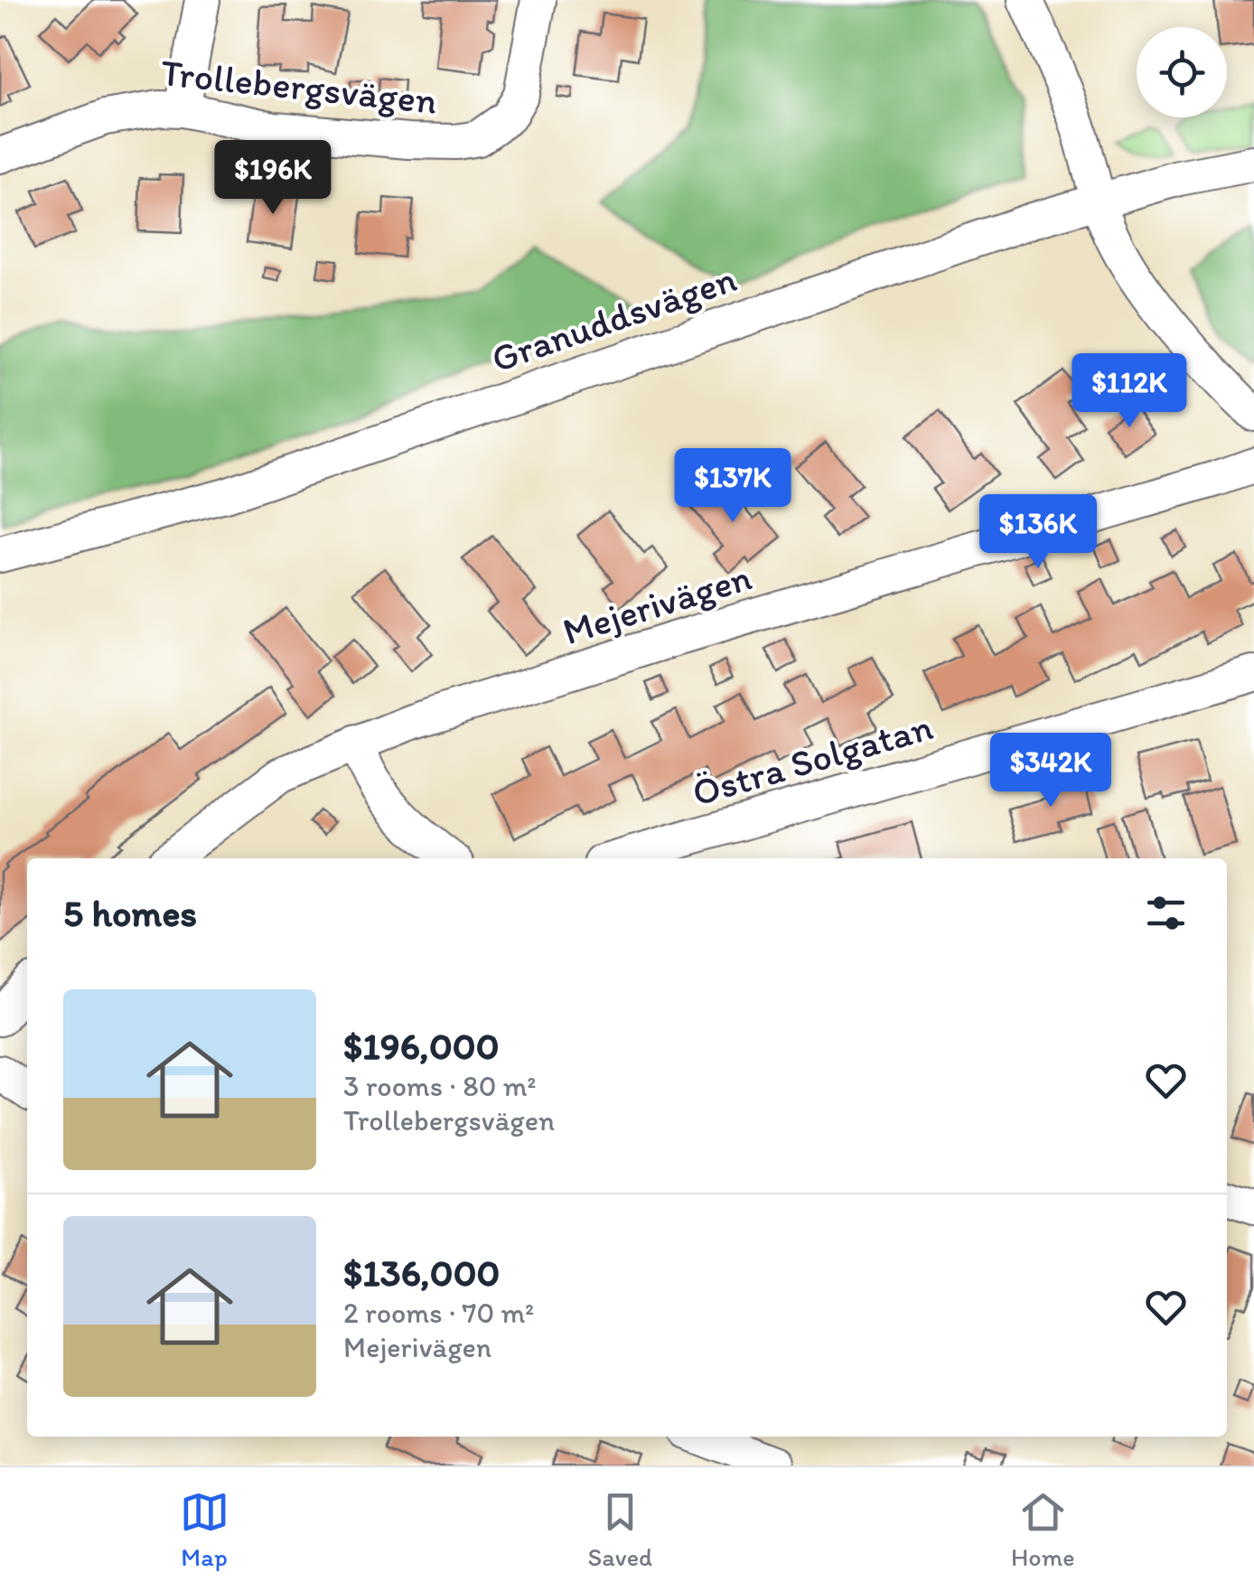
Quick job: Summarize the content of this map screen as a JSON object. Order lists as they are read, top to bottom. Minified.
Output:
{"streets":{"street":["Trollebergsvägen","Granuddsvägen","Mejerivägen","Östra Solgatan"]},"page":{"price":["$196K","$112K","$137K","$136K","$342K"],"heading":"5 homes","list":[{"name":"$196,000","note":"3 rooms · 80 m² · Trollebergsvägen"},{"name":"$136,000","note":"2 rooms · 70 m² · Mejerivägen"}],"tabs":["Map","Saved","Home"]}}
